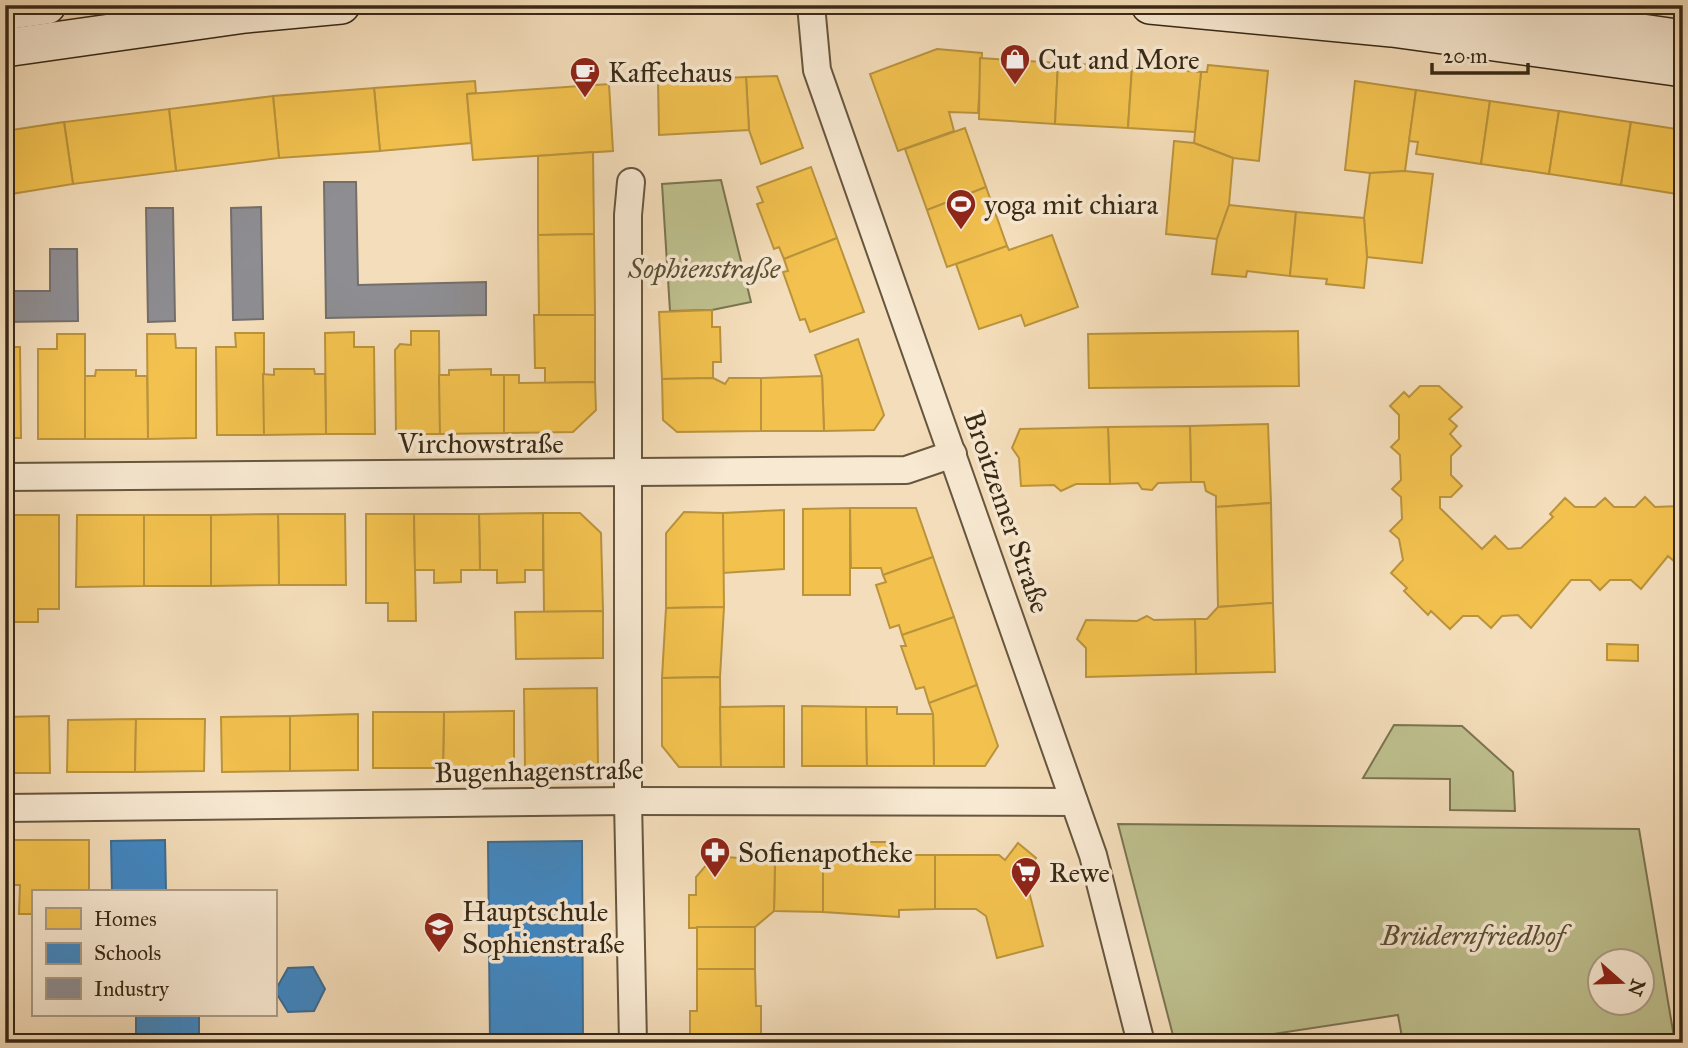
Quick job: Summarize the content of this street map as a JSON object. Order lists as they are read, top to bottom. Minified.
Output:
{"streets":{"street":["Virchowstraße","Broitzemer Straße","Bugenhagenstraße"]},"crossings":[["Virchowstraße","Broitzemer Straße"],["Broitzemer Straße","Bugenhagenstraße"]],"parks":["Sophienstraße","Brüdernfriedhof"],"places":{"shop":["Cut and More"],"cafe":["Kaffeehaus"],"sports":["yoga mit chiara"],"pharmacy":["Sofienapotheke"],"supermarket":["Rewe"],"school or university":["Hauptschule Sophienstraße"]},"legend":["Homes","Schools","Industry"],"scale_bar":"20 m","north":"right"}
